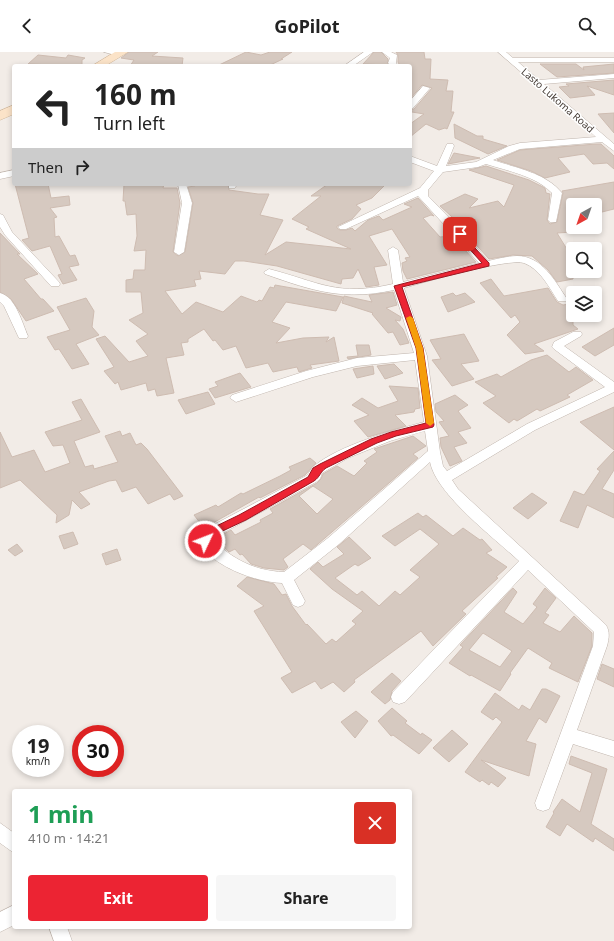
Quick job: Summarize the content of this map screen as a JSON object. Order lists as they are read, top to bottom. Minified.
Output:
{"streets":{"street":["Lasto Lukoma Road"]},"north":"bottom left","page":{"header":"GoPilot","turn":["160 m","Turn left"],"then":"Then","speed":"19 km/h","limit":"30","heading":["1 min","410 m · 14:21"],"buttons":["Exit","Share"]}}
